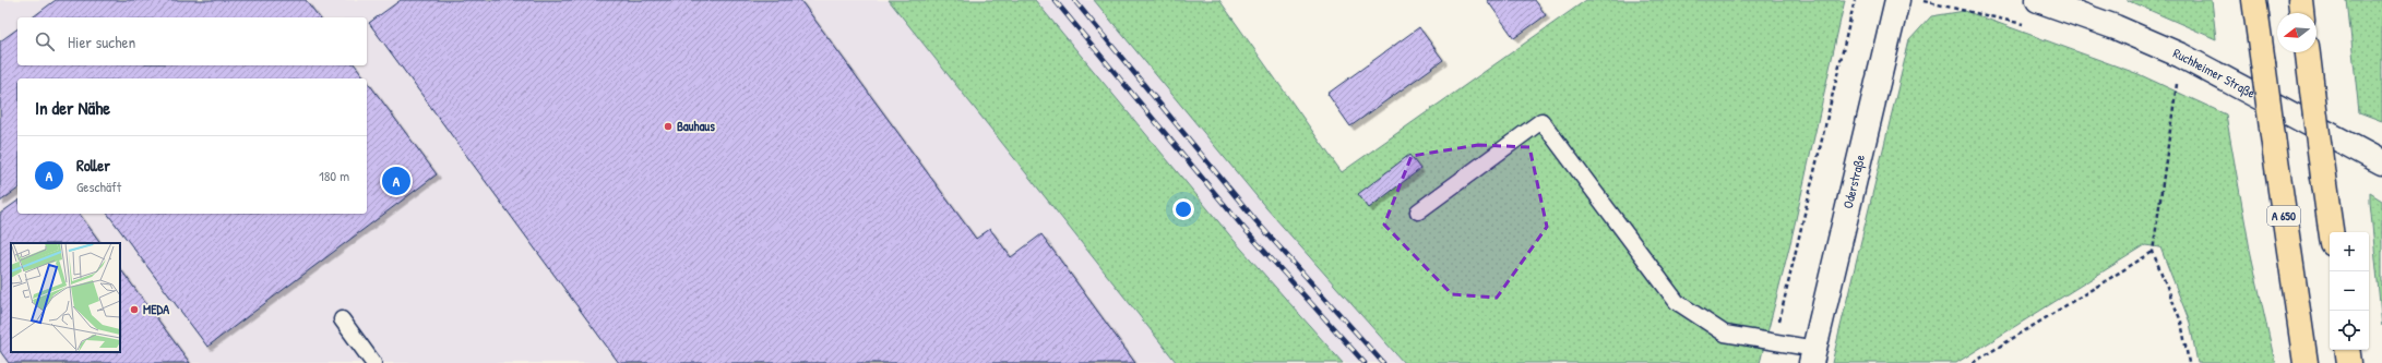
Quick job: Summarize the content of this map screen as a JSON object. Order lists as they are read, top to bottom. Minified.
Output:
{"streets":{"highway":["A 650"],"street":["Ruchheimer Straße","Oderstraße"]},"places":["Bauhaus","MEDA"],"north":"left","page":{"search":"Hier suchen","heading":"In der Nähe","list":[{"mark":"A","name":"Roller","note":"Geschäft","value":"180 m"}],"pins":"A","map_buttons":["+","−"]}}
